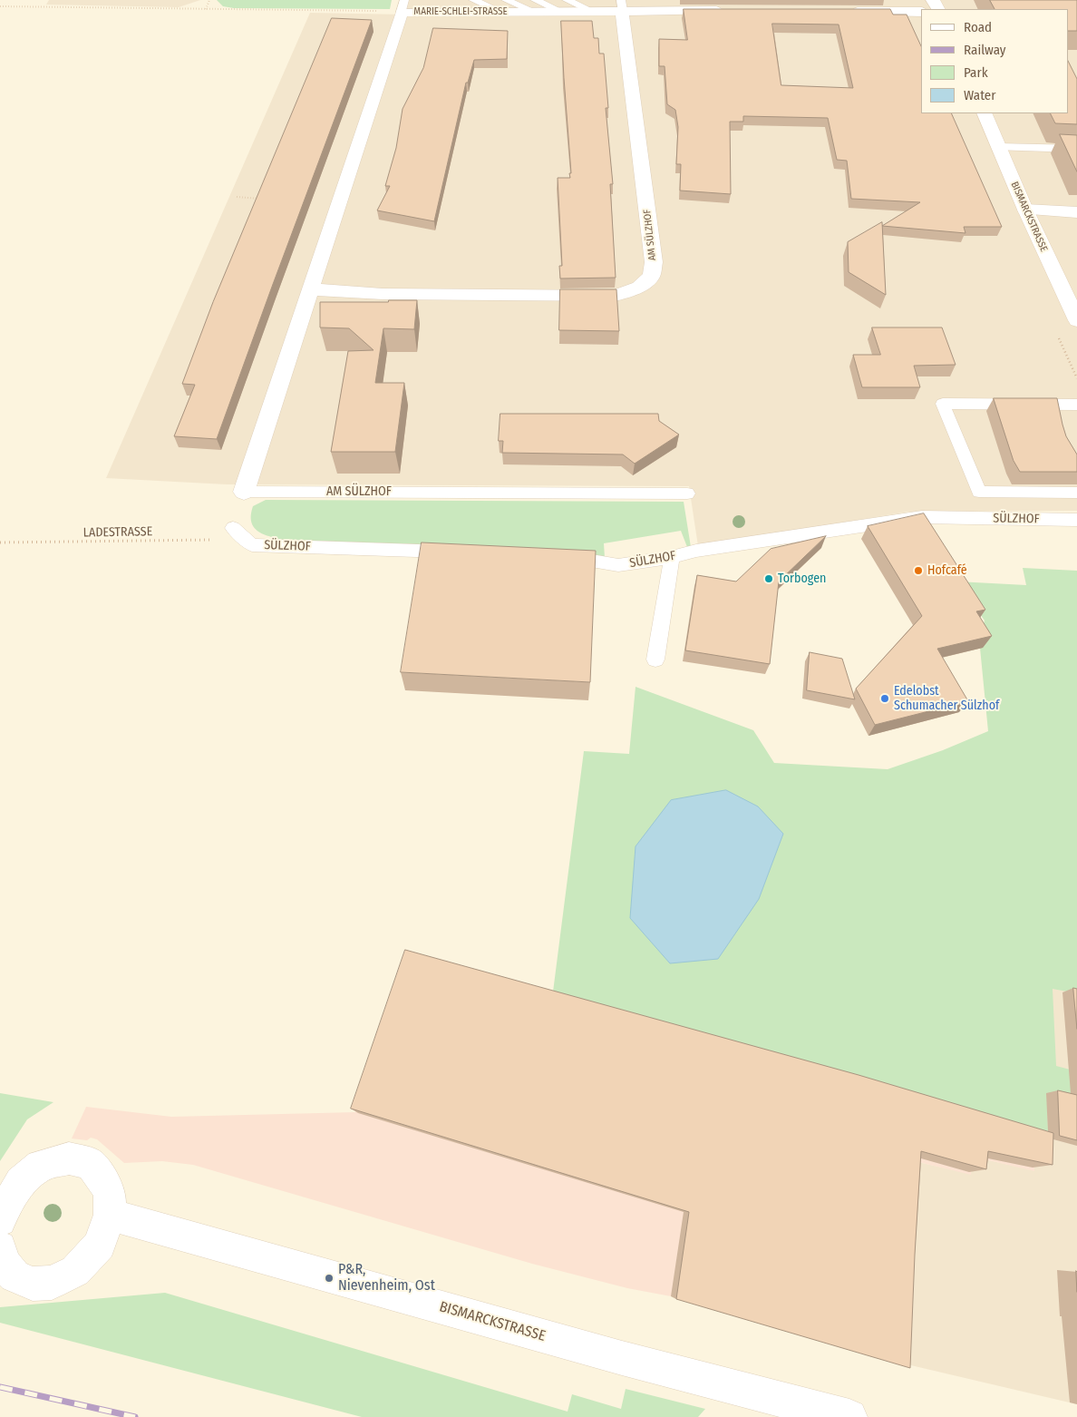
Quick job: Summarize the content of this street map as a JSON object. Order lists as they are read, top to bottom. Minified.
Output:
{"streets":{"street":["MARIE-SCHLEI-STRASSE","BISMARCKSTRASSE","AM SÜLZHOF"],"lane":["SÜLZHOF"],"path":["LADESTRASSE"]},"crossings":[["MARIE-SCHLEI-STRASSE","AM SÜLZHOF"],["SÜLZHOF","LADESTRASSE"]],"places":["Hofcafé","Torbogen","Edelobst Schumacher Sülzhof","P&R, Nievenheim, Ost"],"legend":["Road","Railway","Park","Water"]}
